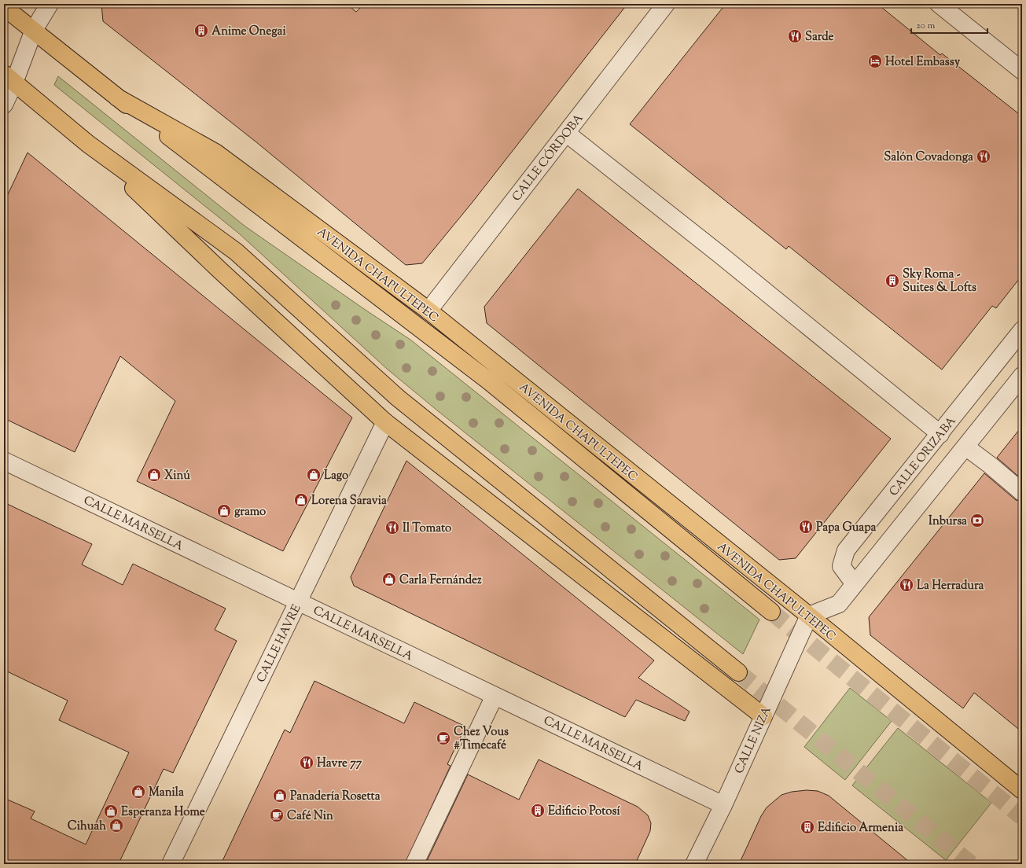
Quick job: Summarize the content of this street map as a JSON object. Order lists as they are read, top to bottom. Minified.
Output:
{"streets":{"main road":["AVENIDA CHAPULTEPEC"],"street":["CALLE CÓRDOBA","CALLE ORIZABA","CALLE MARSELLA","CALLE HAVRE","CALLE NIZA"]},"crossings":[["CALLE CÓRDOBA","AVENIDA CHAPULTEPEC"],["AVENIDA CHAPULTEPEC","CALLE NIZA"],["CALLE MARSELLA","CALLE HAVRE"],["CALLE MARSELLA","CALLE NIZA"]],"places":{"building":["Anime Onegai","Sky Roma - Suites & Lofts","Edificio Potosí","Edificio Armenia"],"restaurant":["Sarde","Salón Covadonga","Papa Guapa","Il Tomato","La Herradura","Havre 77"],"hotel":["Hotel Embassy"],"shop":["Xinú","Lago","Lorena Saravia","gramo","Carla Fernández","Manila","Panadería Rosetta","Esperanza Home","Cihuah"],"bank":["Inbursa"],"cafe":["Chez Vous #Timecafé","Café Nin"]},"scale_bar":"20 m"}
